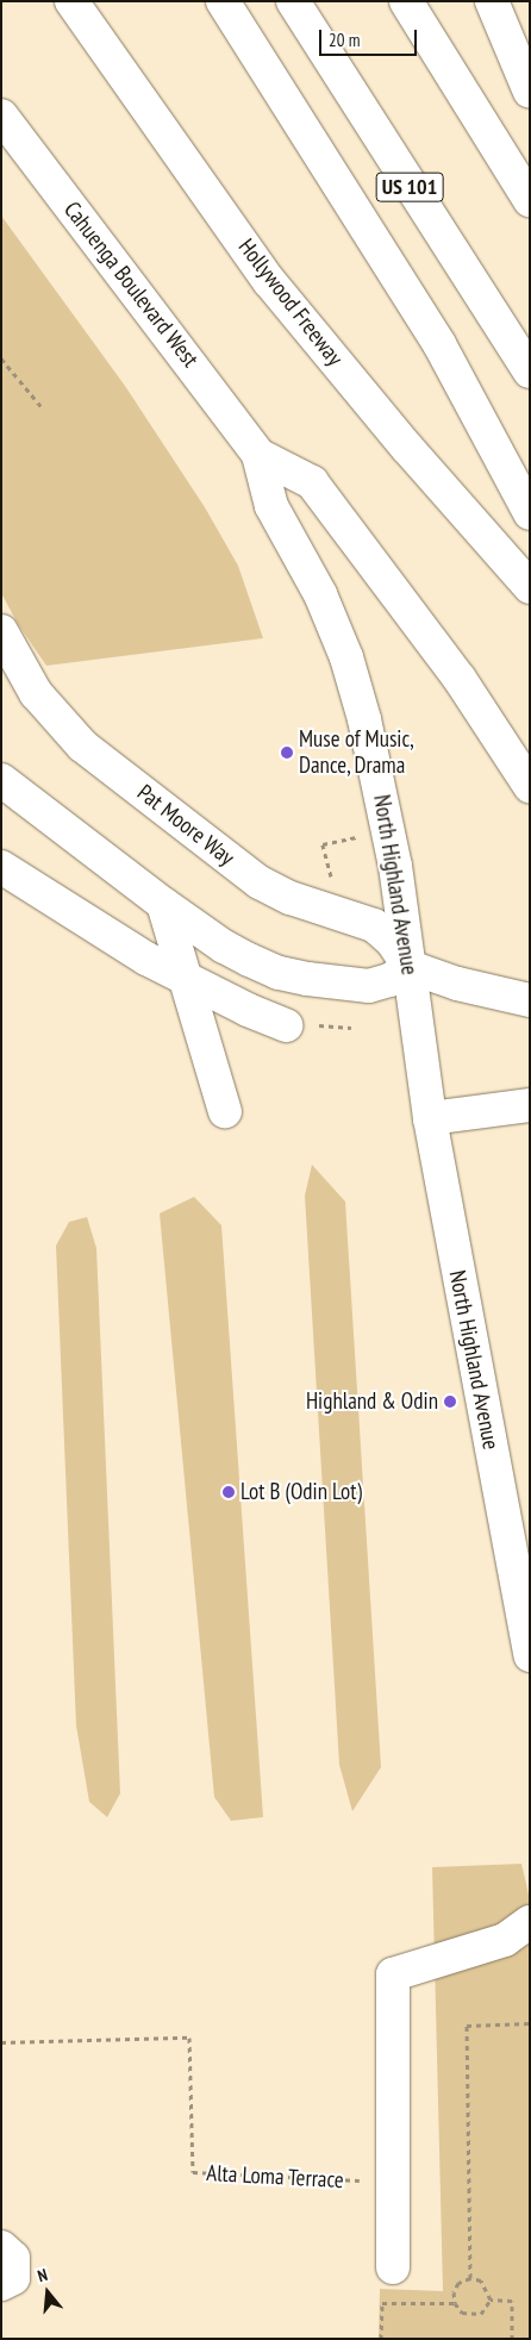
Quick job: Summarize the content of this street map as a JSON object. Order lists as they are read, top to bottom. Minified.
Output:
{"streets":{"main road":["US 101","Cahuenga Boulevard West","Hollywood Freeway","Pat Moore Way","North Highland Avenue"],"path":["Alta Loma Terrace"]},"crossings":[["Cahuenga Boulevard West","North Highland Avenue"],["Pat Moore Way","North Highland Avenue"]],"places":["Muse of Music, Dance, Drama","Highland & Odin","Lot B (Odin Lot)"],"scale_bar":"20 m","north":"top"}
